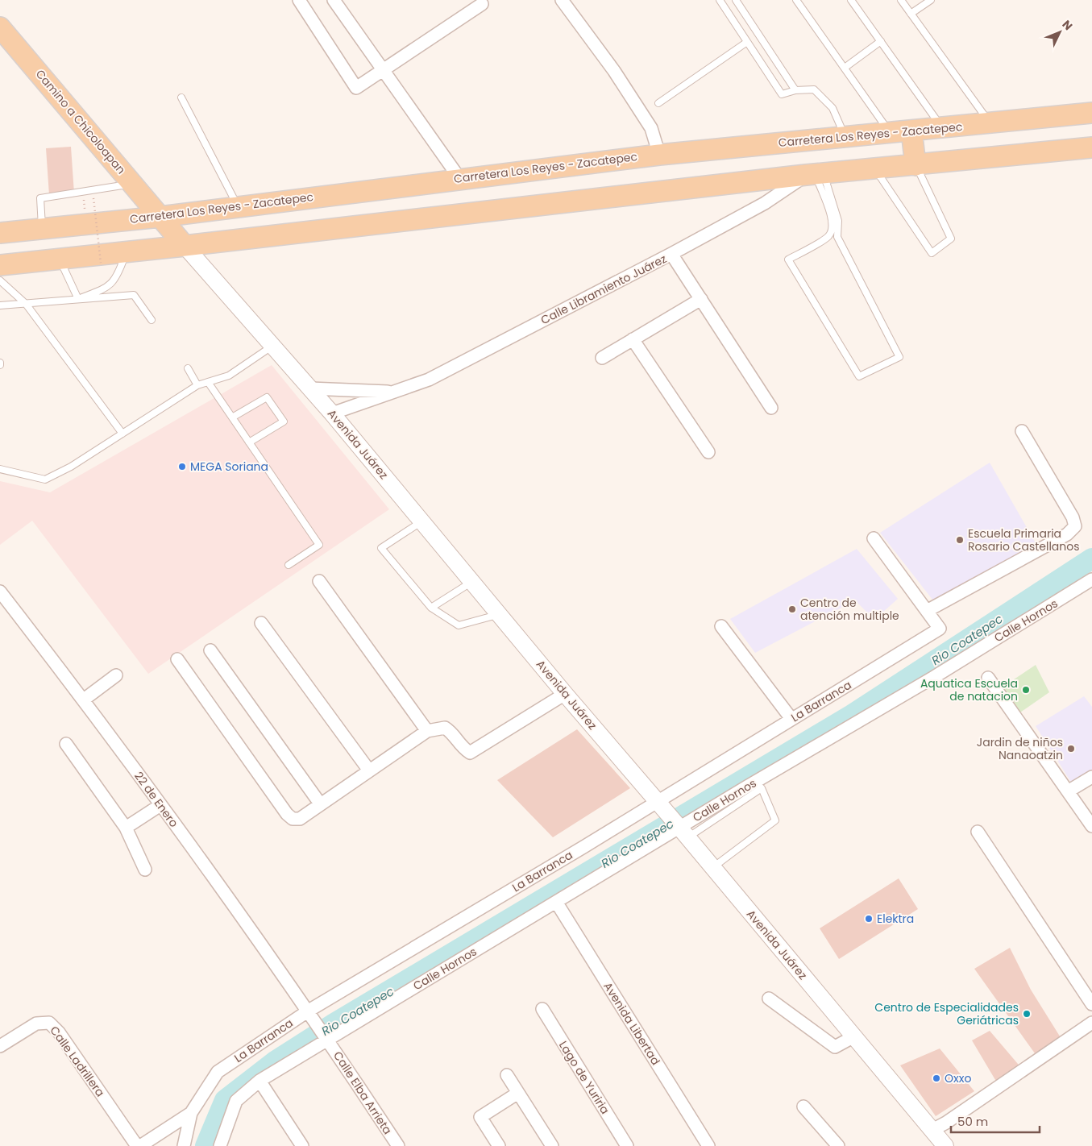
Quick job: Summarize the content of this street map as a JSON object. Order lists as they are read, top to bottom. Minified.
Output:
{"streets":{"main road":["Camino a Chicoloapan","Carretera Los Reyes - Zacatepec"],"street":["Calle Libramiento Juárez","Avenida Juárez","Calle Hornos","La Barranca","22 de Enero","Avenida Libertad","Calle Ladrillera","Lago de Yuriria","Calle Elba Arrieta"]},"crossings":[["Camino a Chicoloapan","Carretera Los Reyes - Zacatepec"],["Camino a Chicoloapan","Avenida Juárez"],["Calle Libramiento Juárez","Avenida Juárez"],["Avenida Juárez","Calle Hornos"],["Avenida Juárez","La Barranca"],["Calle Hornos","22 de Enero"],["Calle Hornos","Avenida Libertad"],["Calle Hornos","Calle Elba Arrieta"],["La Barranca","22 de Enero"],["La Barranca","Calle Ladrillera"],["22 de Enero","Calle Elba Arrieta"]],"water":["Rio Coatepec"],"places":["MEGA Soriana","Escuela Primaria Rosario Castellanos","Centro de atención multiple","Aquatica Escuela de natacion","Jardin de niños Nanaoatzin","Elektra","Centro de Especialidades Geriátricas","Oxxo"],"scale_bar":"50 m","north":"top right"}
